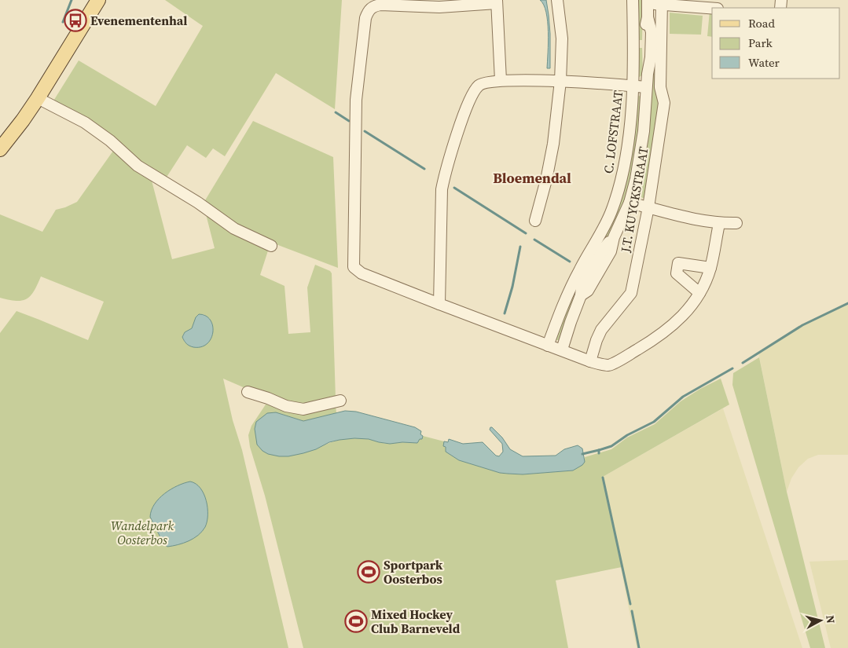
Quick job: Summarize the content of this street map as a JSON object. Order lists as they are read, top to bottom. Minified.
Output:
{"streets":{"street":["C. LOFSTRAAT","J.T. KUYCKSTRAAT"]},"districts":["Bloemendal"],"parks":["Wandelpark Oosterbos"],"places":{"bus stop":["Evenementenhal"],"sports":["Sportpark Oosterbos","Mixed Hockey Club Barneveld"]},"legend":["Road","Park","Water"],"north":"right"}
